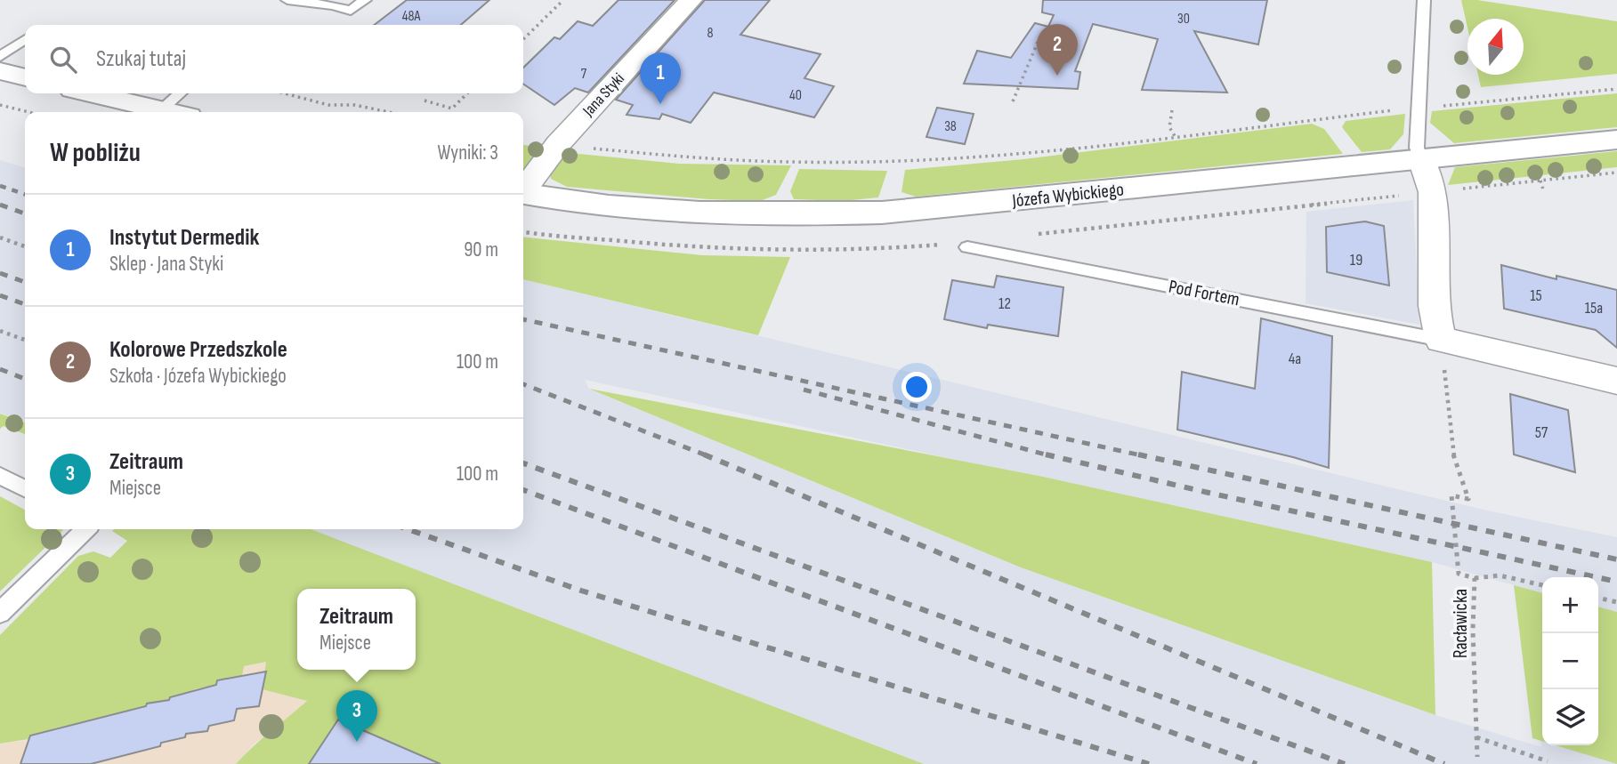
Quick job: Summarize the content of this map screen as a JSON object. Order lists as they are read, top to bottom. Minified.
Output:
{"streets":{"street":["Jana Styki","Józefa Wybickiego","Pod Fortem"],"path":["Racławicka"]},"crossings":[["Pod Fortem","Racławicka"]],"house_numbers":["48A","30","8","7","40","38","19","15","12","15a","4a","57"],"north":"top","page":{"pins":["2","1","3"],"search":"Szukaj tutaj","heading":["W pobliżu","Wyniki: 3"],"list":[{"mark":"1","name":"Instytut Dermedik","note":"Sklep · Jana Styki","value":"90 m"},{"mark":"2","name":"Kolorowe Przedszkole","note":"Szkoła · Józefa Wybickiego","value":"100 m"},{"mark":"3","name":"Zeitraum","note":"Miejsce","value":"100 m"}],"map_buttons":["+","−"],"popup":["Zeitraum","Miejsce"]}}
